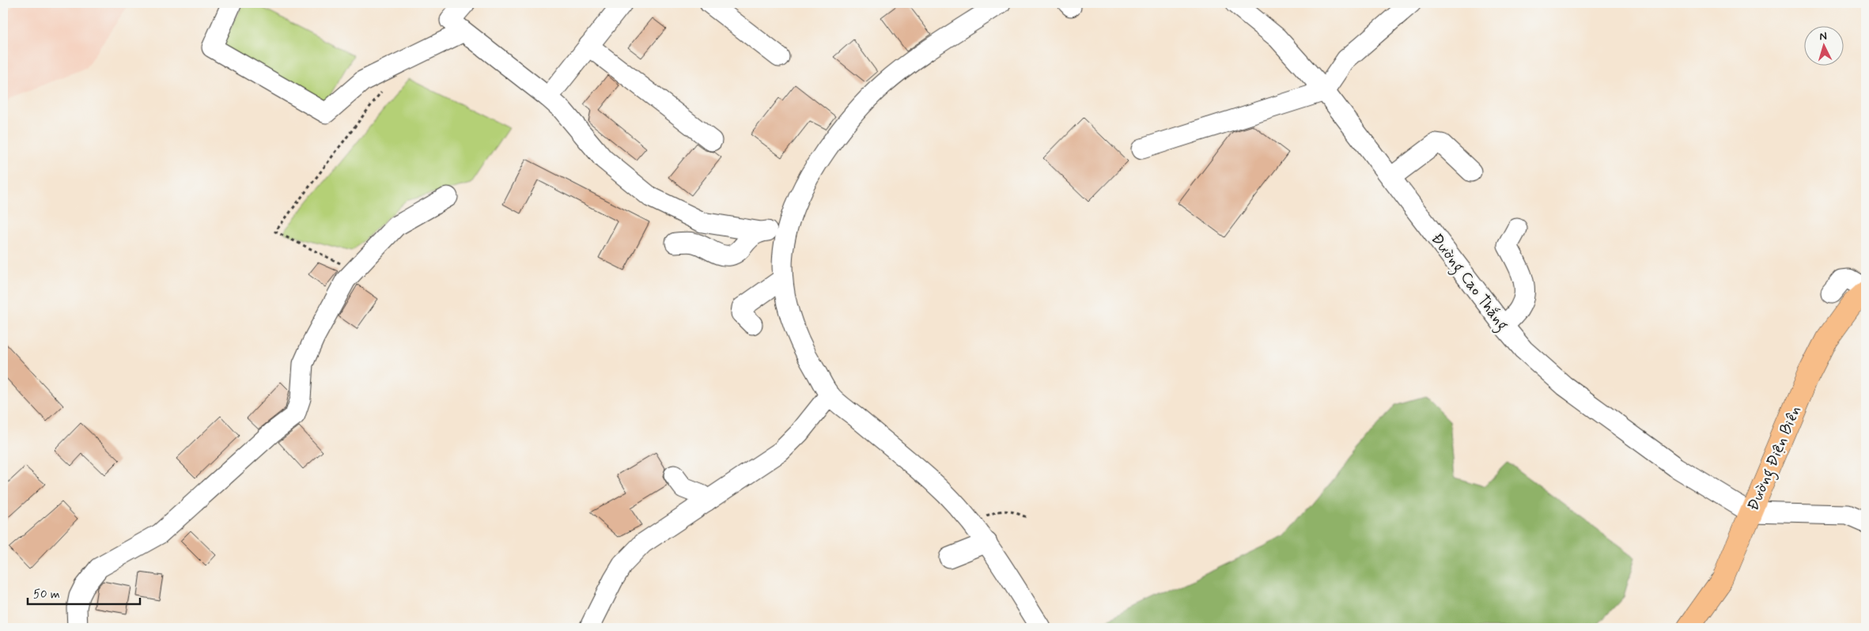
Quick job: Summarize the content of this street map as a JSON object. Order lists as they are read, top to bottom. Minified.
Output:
{"streets":{"main road":["Đường Điện Biên"],"street":["Đường Cao Thắng"]},"crossings":[["Đường Cao Thắng","Đường Điện Biên"]],"scale_bar":"50 m","north":"top"}
